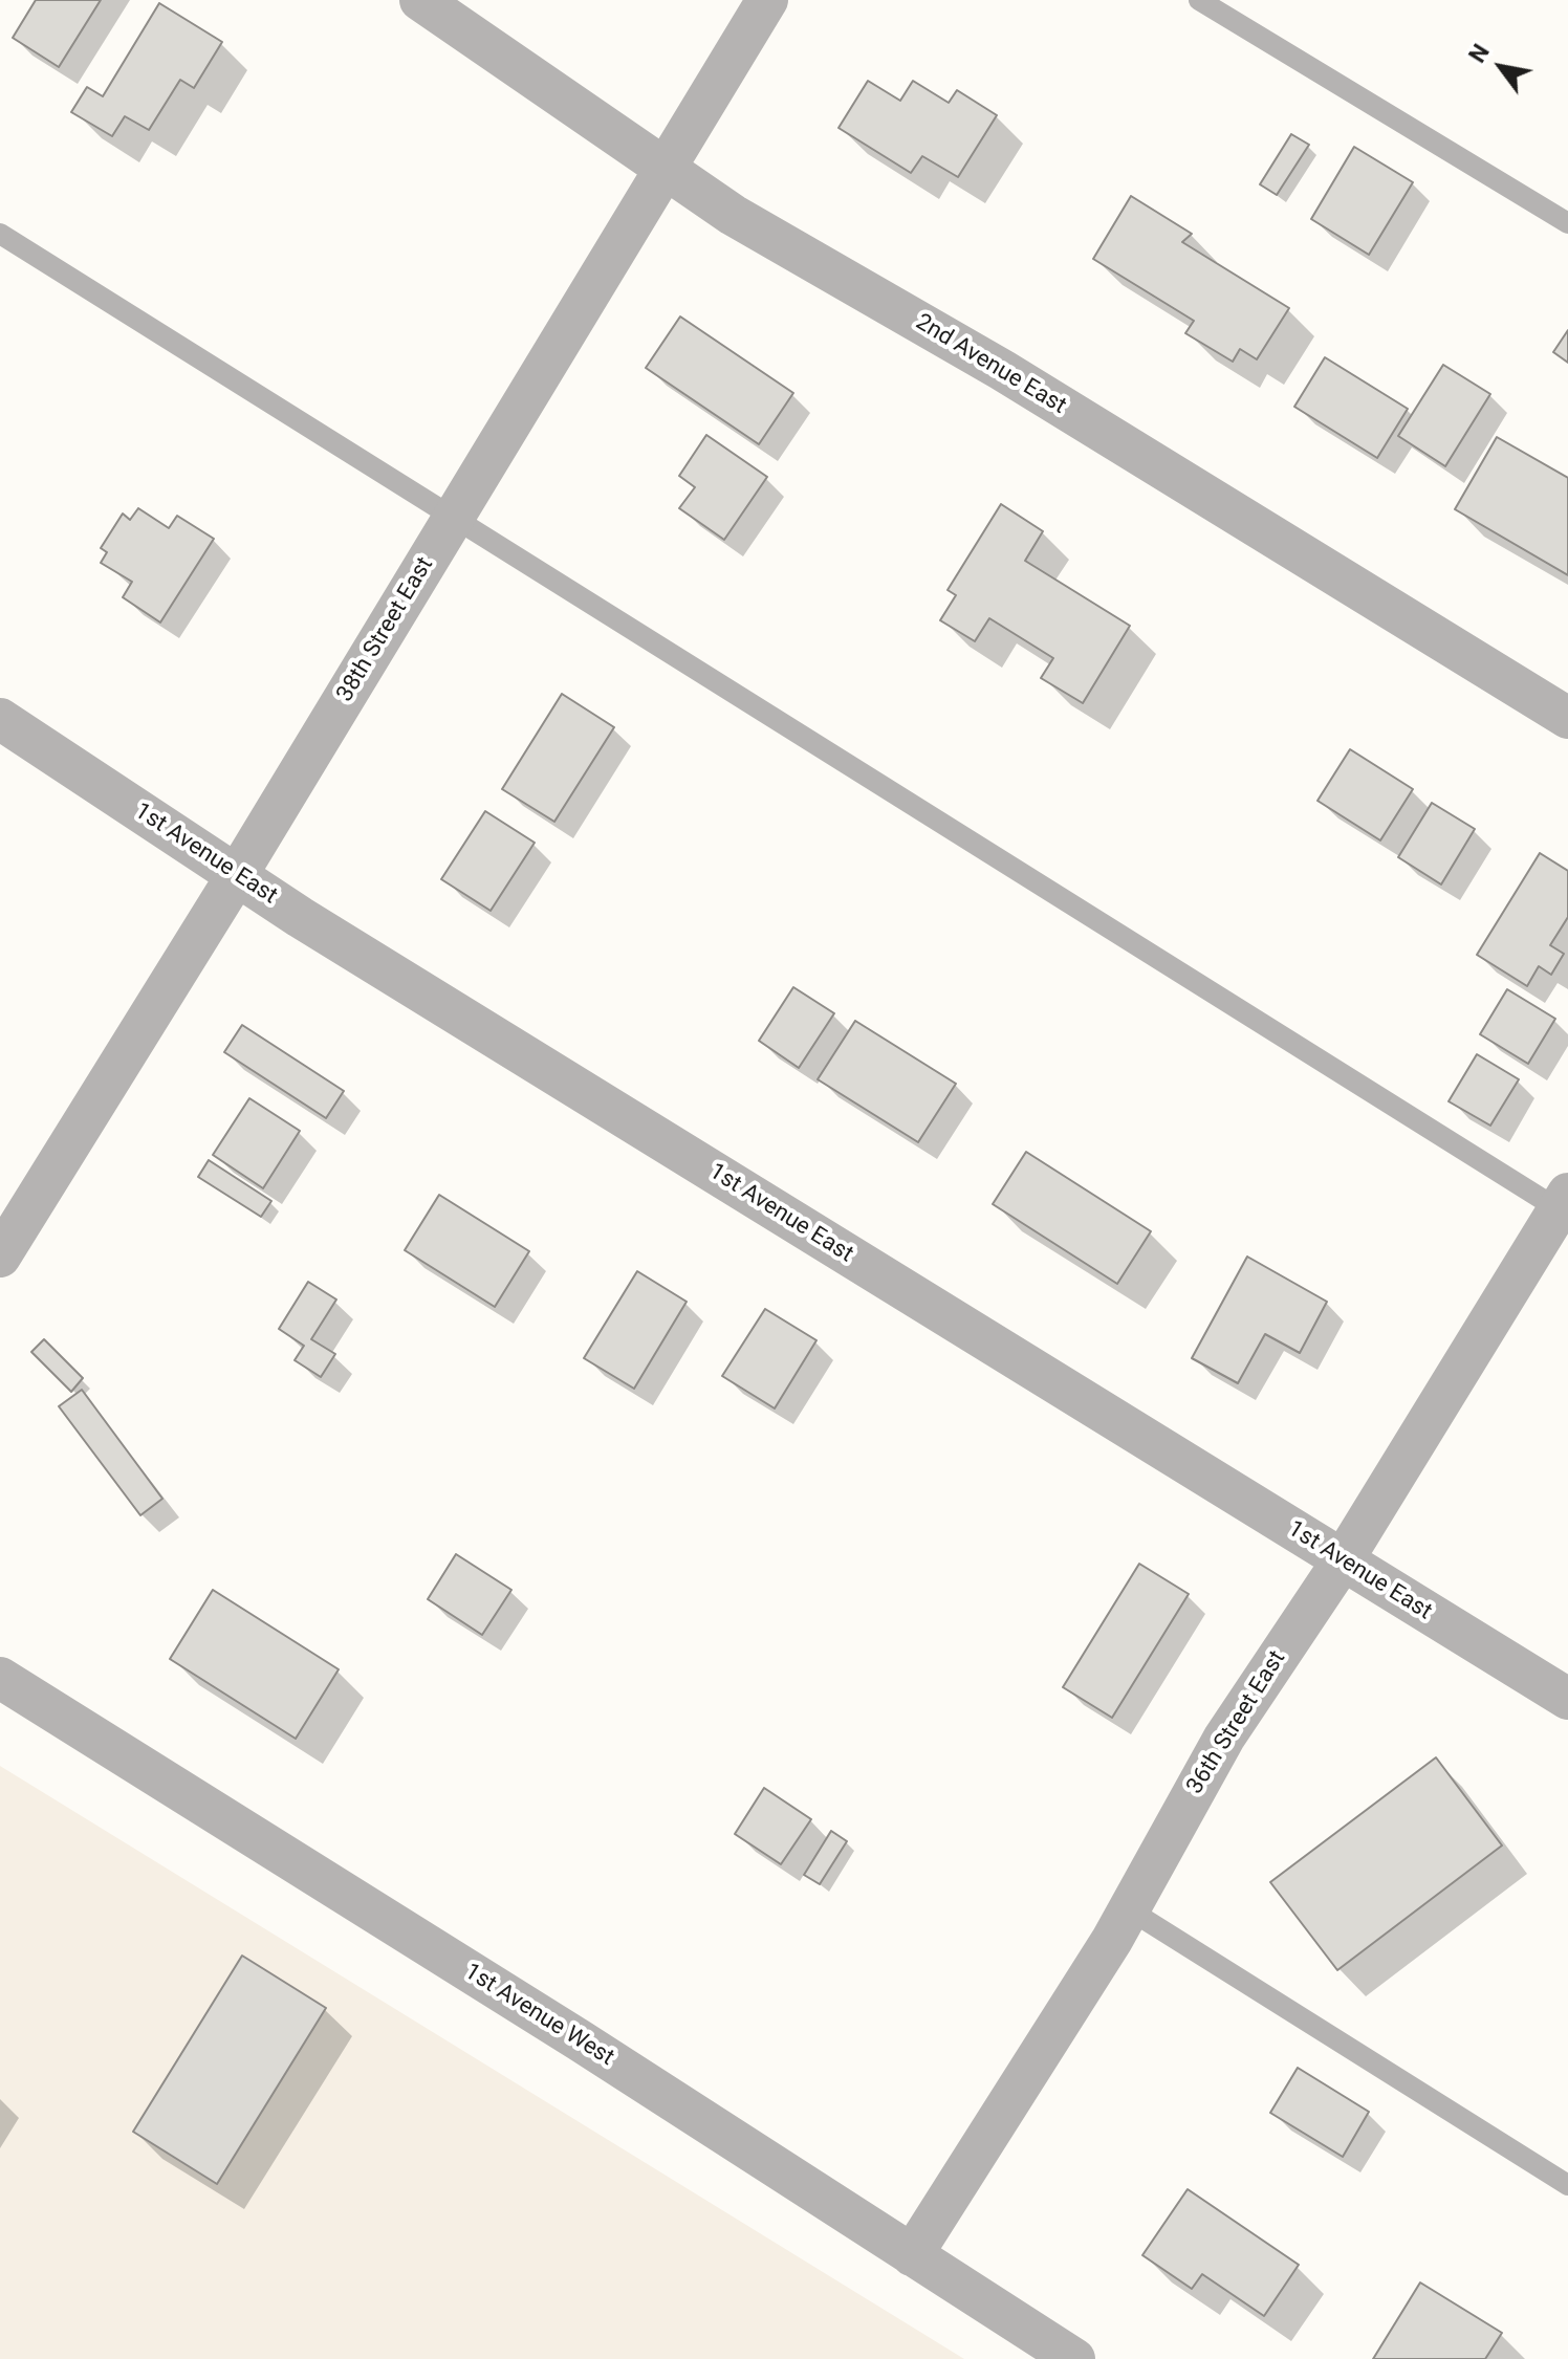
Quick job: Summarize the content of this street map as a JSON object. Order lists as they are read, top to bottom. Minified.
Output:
{"streets":{"street":["2nd Avenue East","38th Street East","1st Avenue East","36th Street East","1st Avenue West"]},"crossings":[["2nd Avenue East","38th Street East"],["38th Street East","1st Avenue East"],["1st Avenue East","36th Street East"],["36th Street East","1st Avenue West"]],"north":"top left"}
